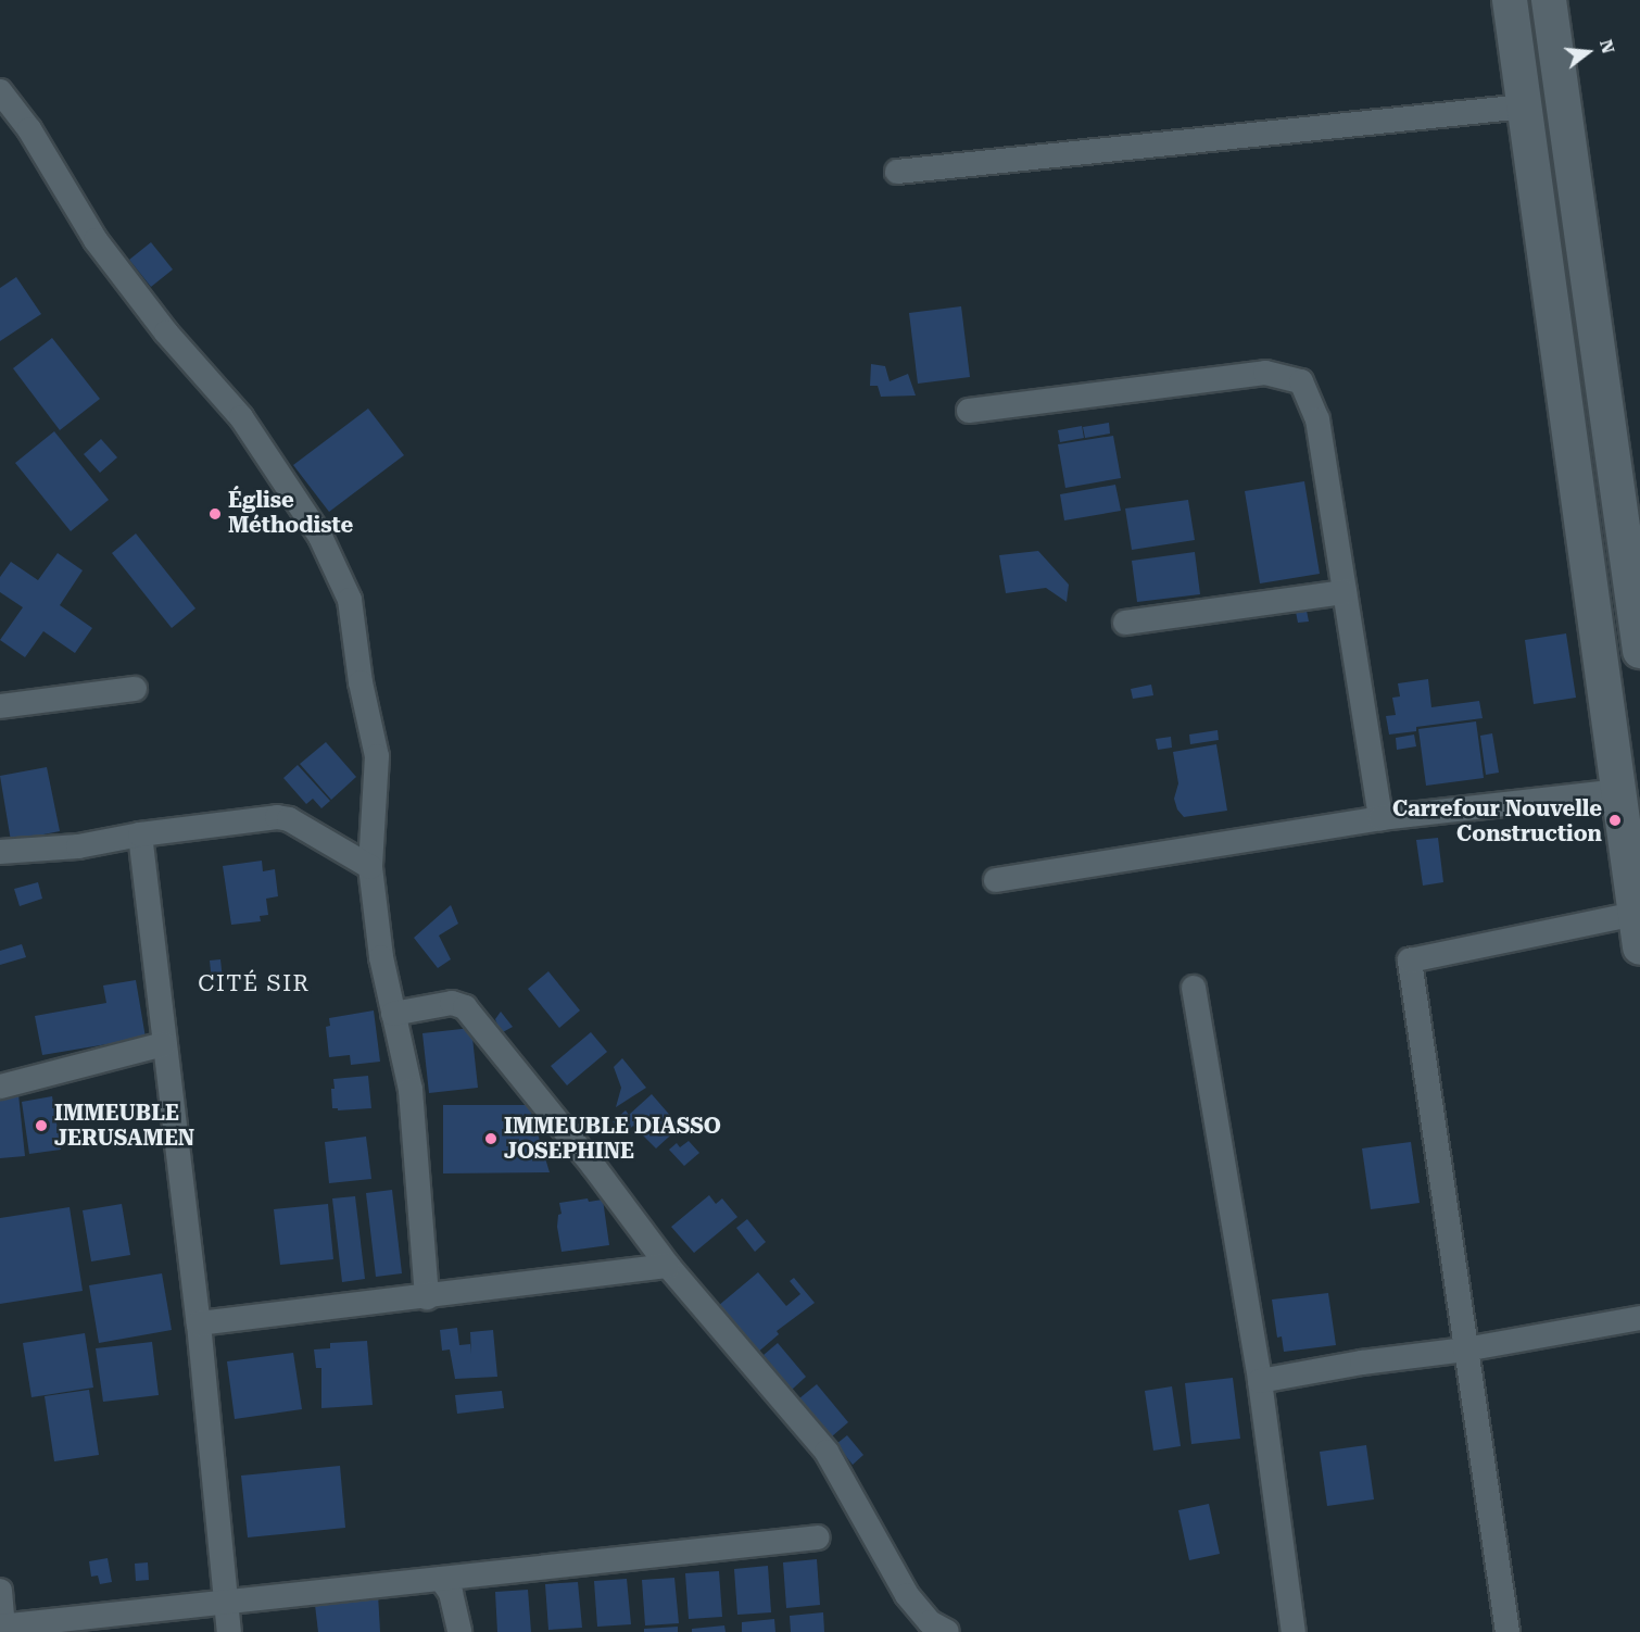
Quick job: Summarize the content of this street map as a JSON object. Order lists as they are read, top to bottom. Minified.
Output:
{"districts":["CITÉ SIR"],"places":["Église Méthodiste","Carrefour Nouvelle Construction","IMMEUBLE JERUSAMEN","IMMEUBLE DIASSO JOSEPHINE"],"north":"right"}
